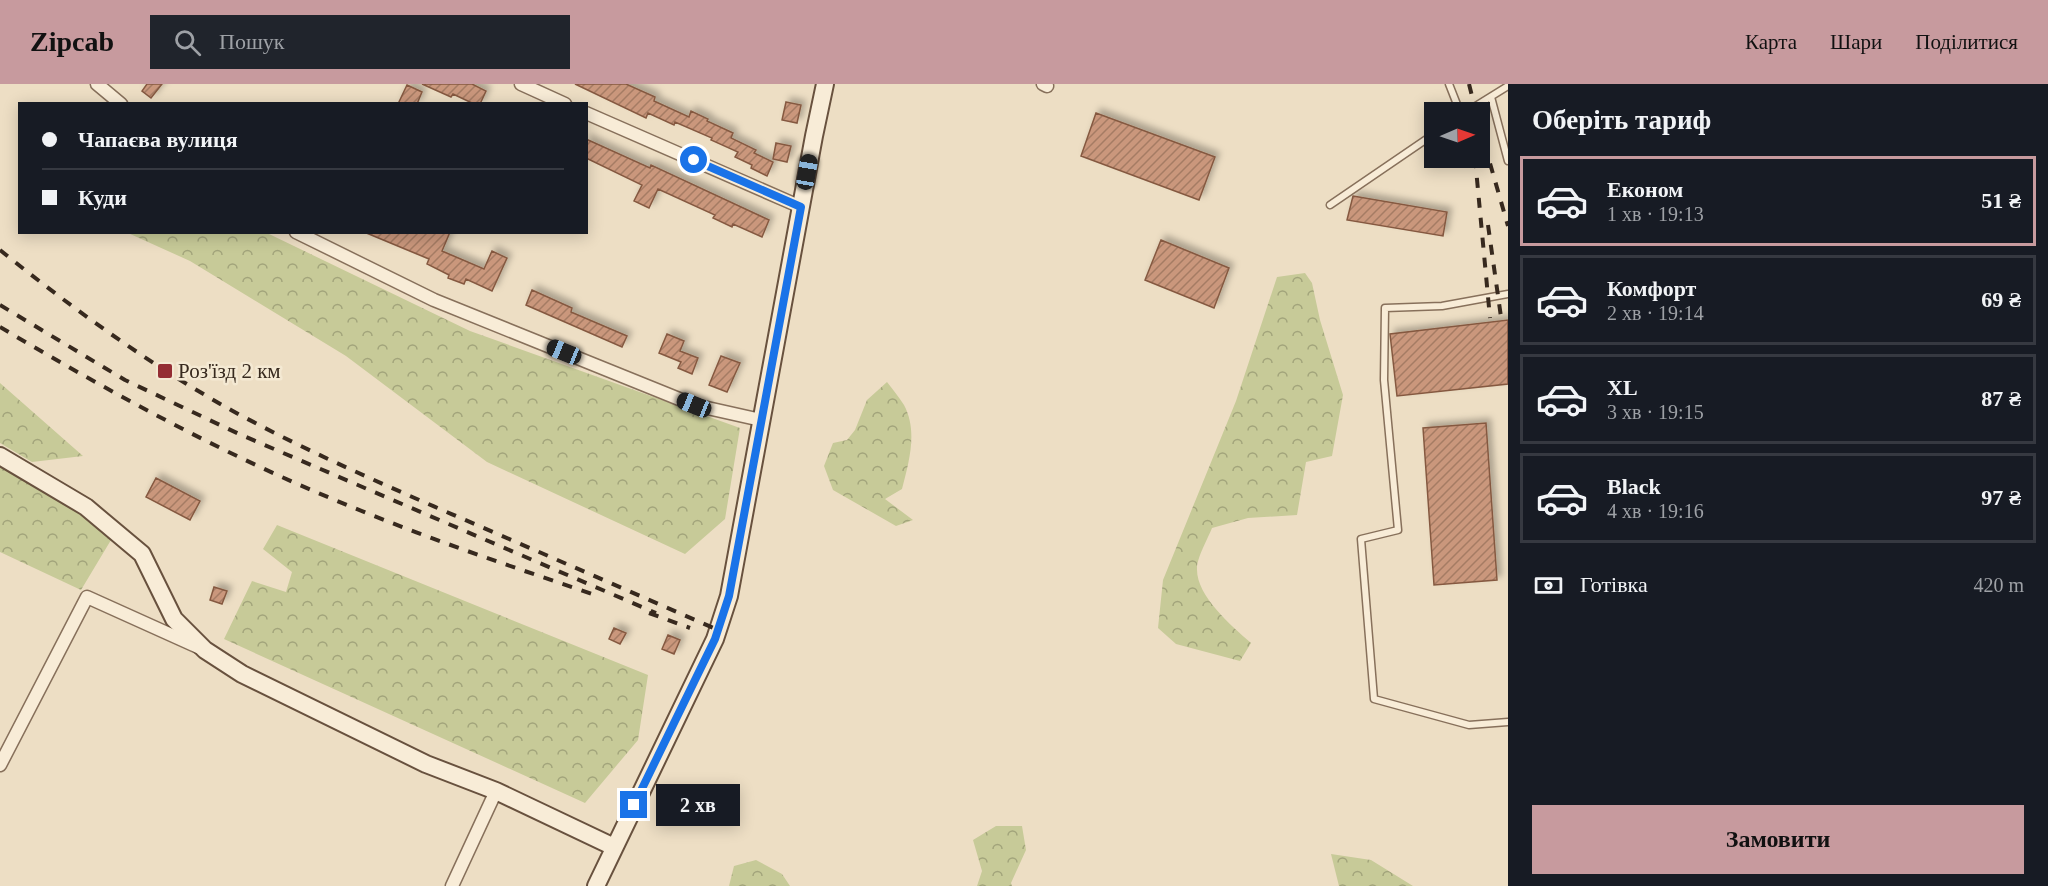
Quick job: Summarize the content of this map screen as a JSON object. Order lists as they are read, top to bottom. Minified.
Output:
{"places":{"transit":["Роз'їзд 2 км"]},"north":"right","page":{"header":"Zipcab","search":"Пошук","nav":["Карта","Шари","Поділитися"],"heading":"Оберіть тариф","banner":["Чапаєва вулиця","Куди"],"list":[{"name":"Економ","note":"1 хв · 19:13","value":"51 ₴"},{"name":"Комфорт","note":"2 хв · 19:14","value":"69 ₴"},{"name":"XL","note":"3 хв · 19:15","value":"87 ₴"},{"name":"Black","note":"4 хв · 19:16","value":"97 ₴"}],"pay":["Готівка","420 m"],"bubble":"2 хв","buttons":"Замовити"}}
